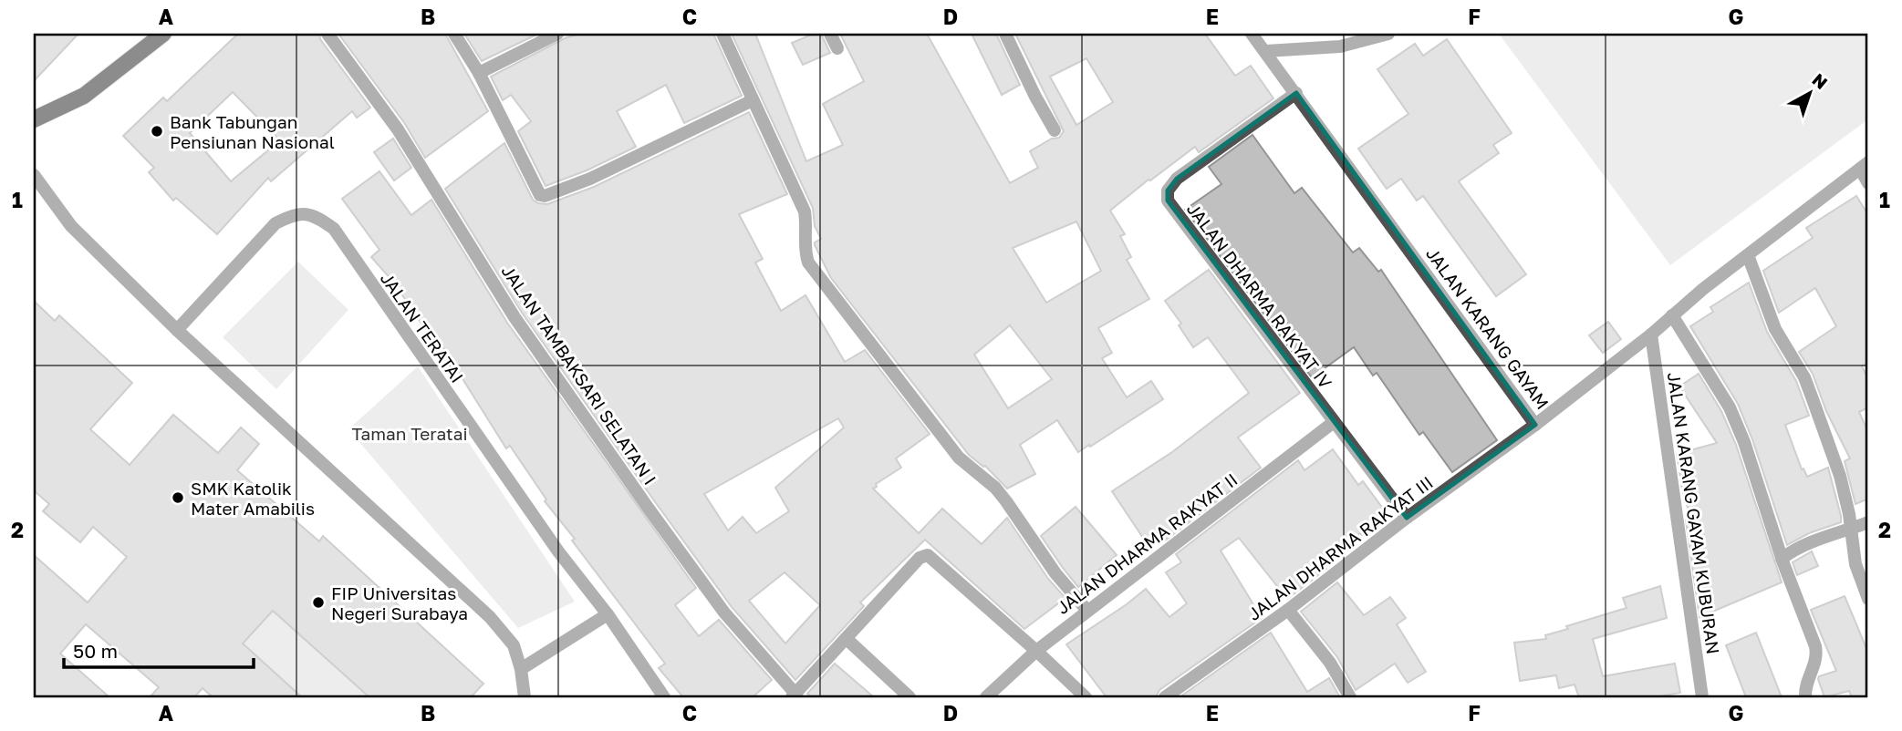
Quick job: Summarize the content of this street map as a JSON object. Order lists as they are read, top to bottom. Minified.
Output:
{"streets":{"street":["JALAN DHARMA RAKYAT IV","JALAN TERATAI","JALAN KARANG GAYAM","JALAN TAMBAKSARI SELATAN I","JALAN KARANG GAYAM KUBURAN","JALAN DHARMA RAKYAT II","JALAN DHARMA RAKYAT III"]},"crossings":[["JALAN DHARMA RAKYAT IV","JALAN KARANG GAYAM"],["JALAN DHARMA RAKYAT IV","JALAN DHARMA RAKYAT II"],["JALAN DHARMA RAKYAT IV","JALAN DHARMA RAKYAT III"],["JALAN KARANG GAYAM","JALAN KARANG GAYAM KUBURAN"],["JALAN KARANG GAYAM","JALAN DHARMA RAKYAT III"]],"parks":["Taman Teratai"],"places":["Bank Tabungan Pensiunan Nasional","SMK Katolik Mater Amabilis","FIP Universitas Negeri Surabaya"],"scale_bar":"50 m","north":"top right","grid":{"columns":["A","B","C","D","E","F","G"],"rows":["1","2"]}}
